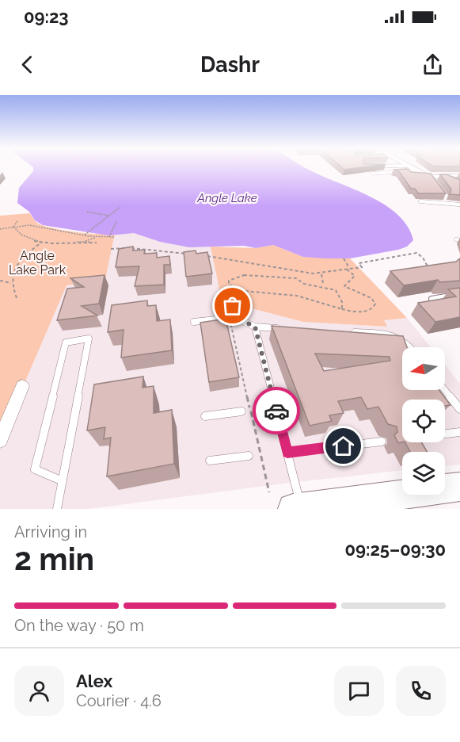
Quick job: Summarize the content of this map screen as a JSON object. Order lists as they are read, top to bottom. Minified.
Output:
{"water":["Angle Lake"],"parks":["Angle Lake Park"],"north":"left","page":{"status":"09:23","header":"Dashr","heading":["2 min","Arriving in","09:25–09:30"],"panel":["Alex","Courier · 4.6"],"bar":"On the way · 50 m"}}
